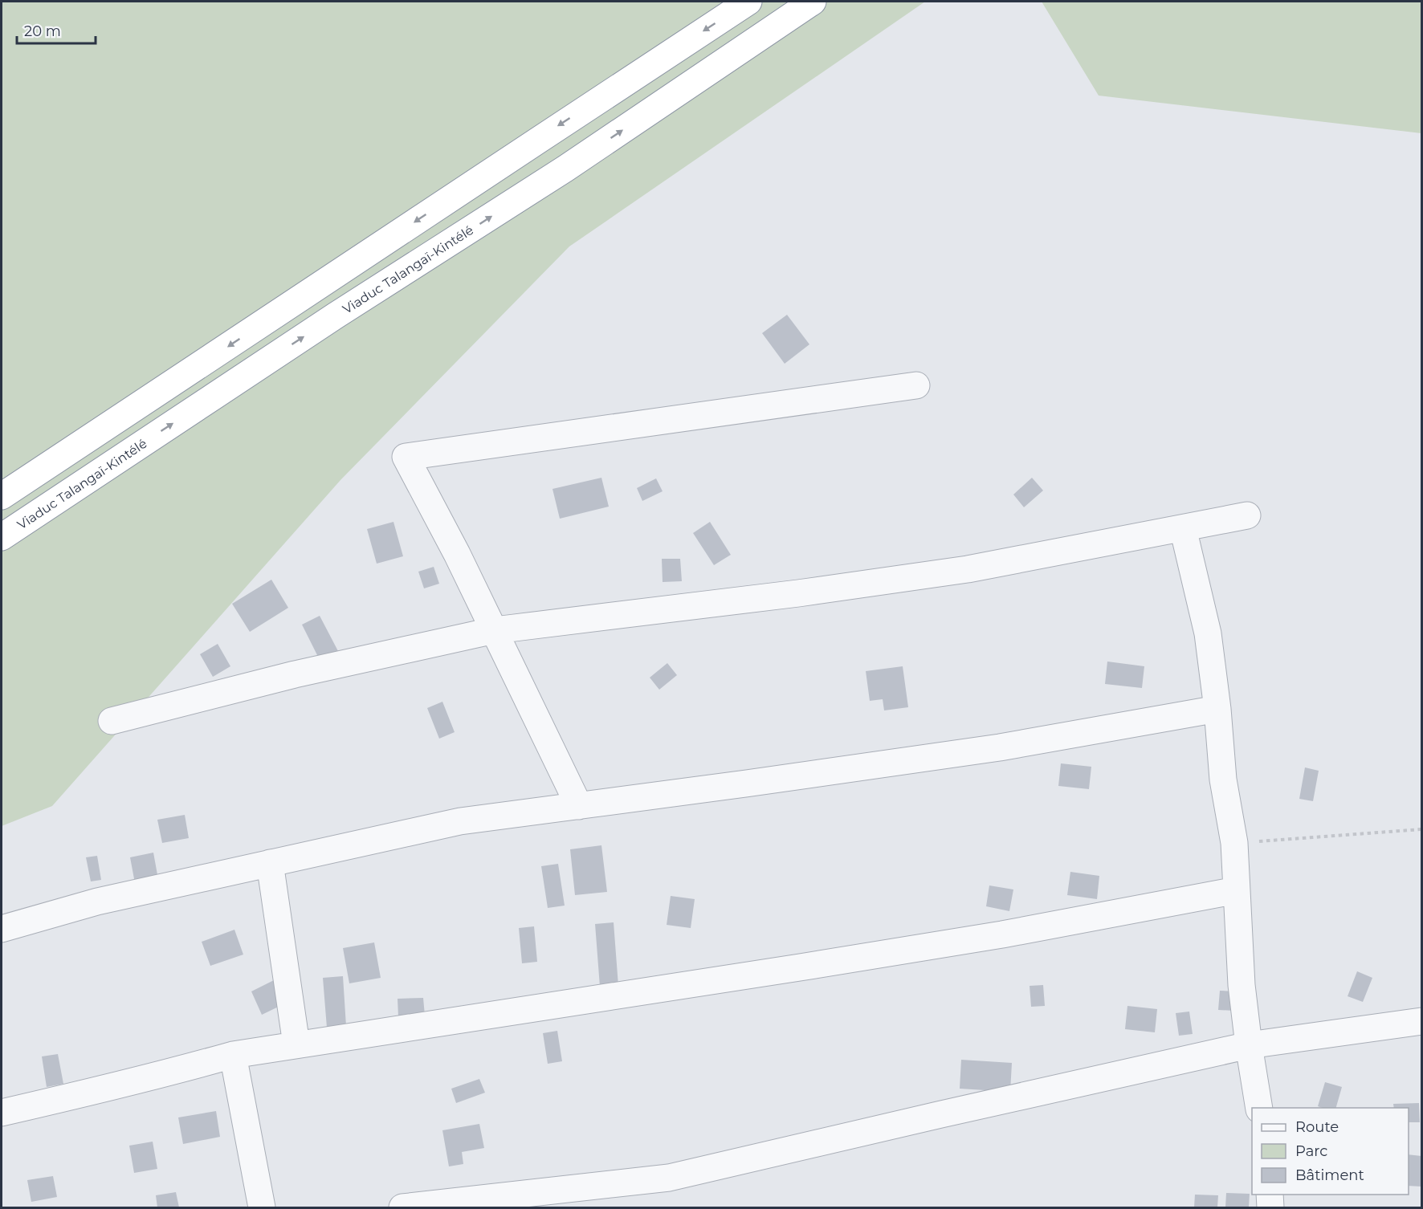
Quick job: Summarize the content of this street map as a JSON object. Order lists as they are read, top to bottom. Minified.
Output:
{"streets":{"highway":["Viaduc Talangaï-Kintélé"]},"legend":["Route","Parc","Bâtiment"],"scale_bar":"20 m"}
